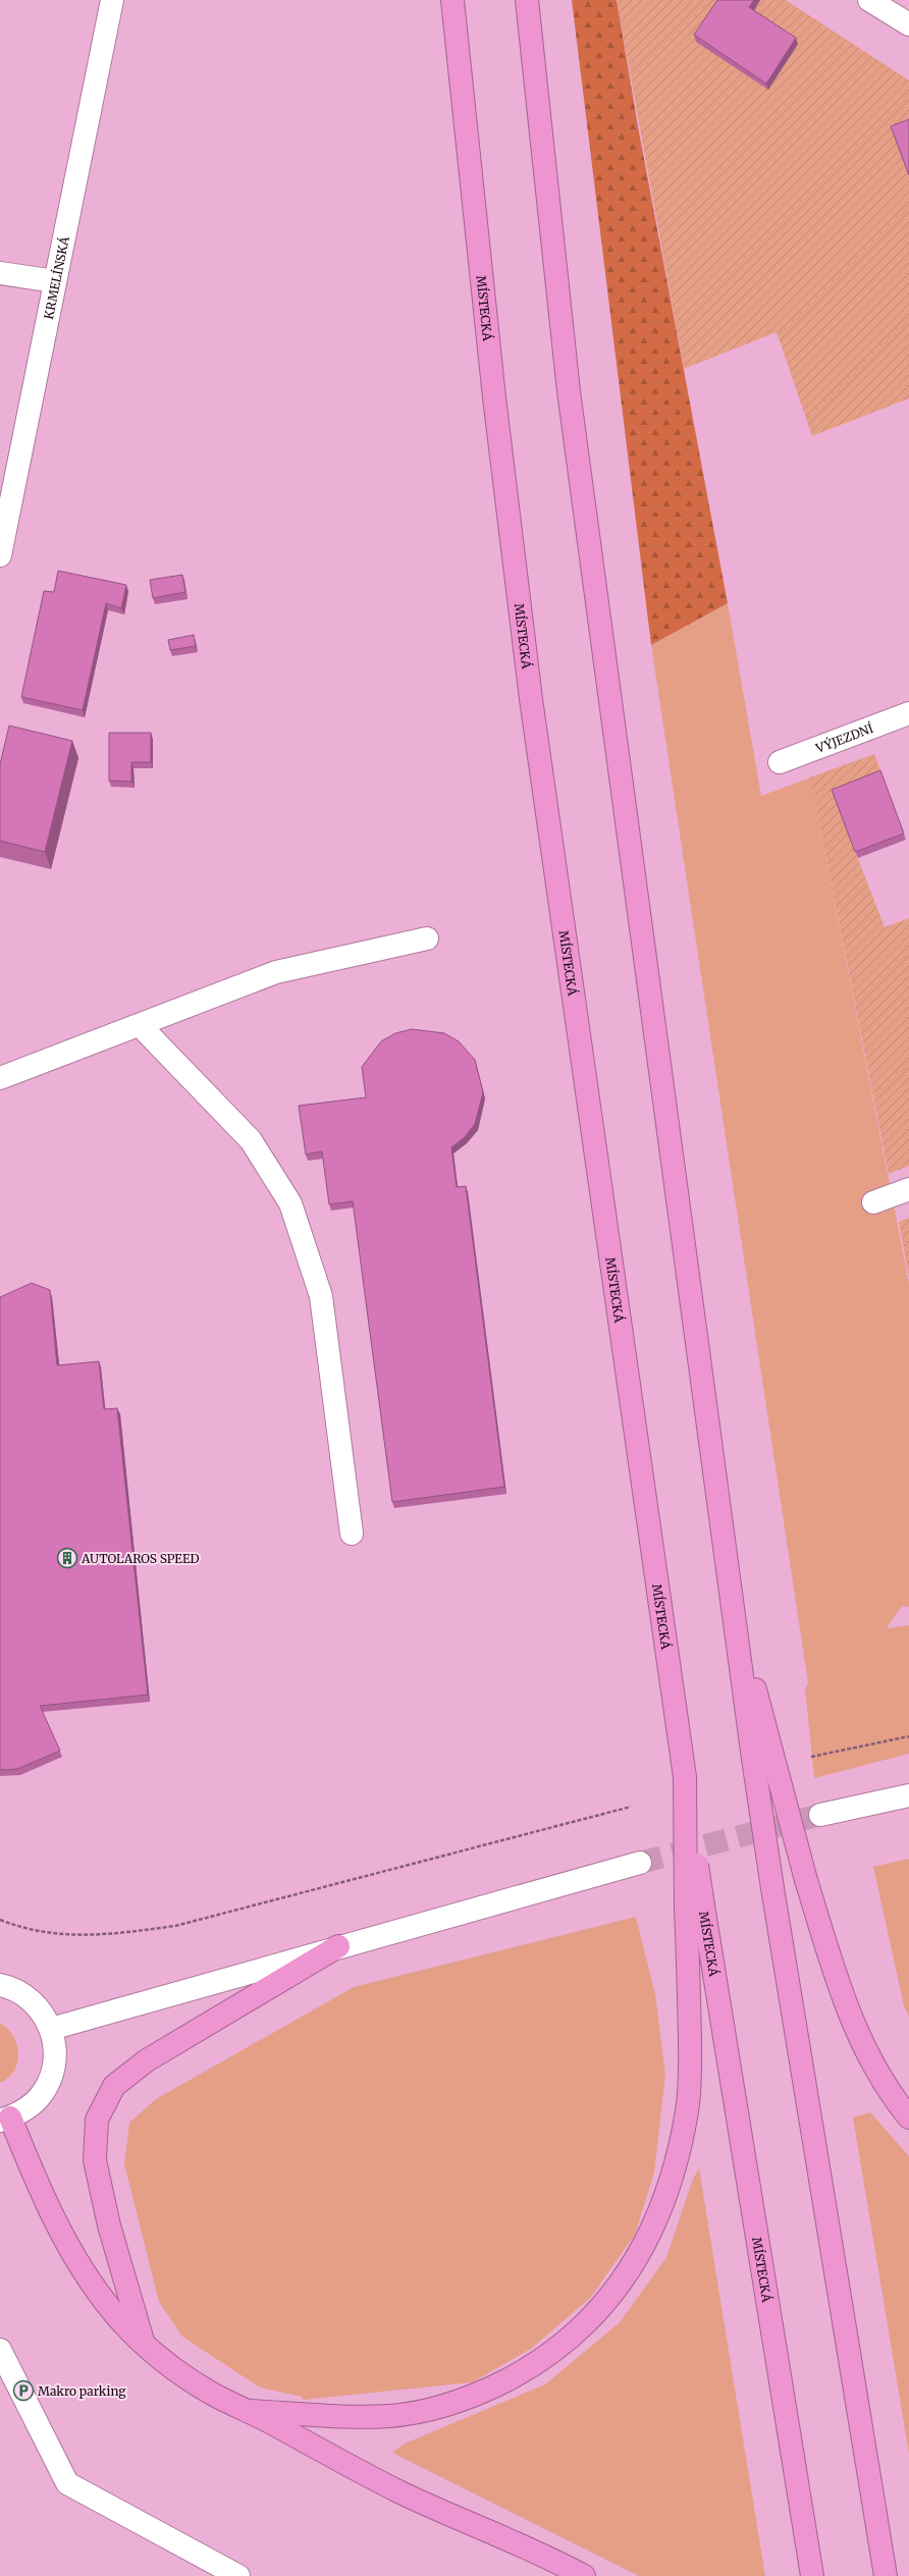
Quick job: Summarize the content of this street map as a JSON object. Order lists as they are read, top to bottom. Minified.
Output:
{"streets":{"highway":["MÍSTECKÁ"],"main road":["KRMELÍNSKÁ","VÝJEZDNÍ"]},"places":{"building":["AUTOLAROS SPEED"],"parking":["Makro parking"]}}
